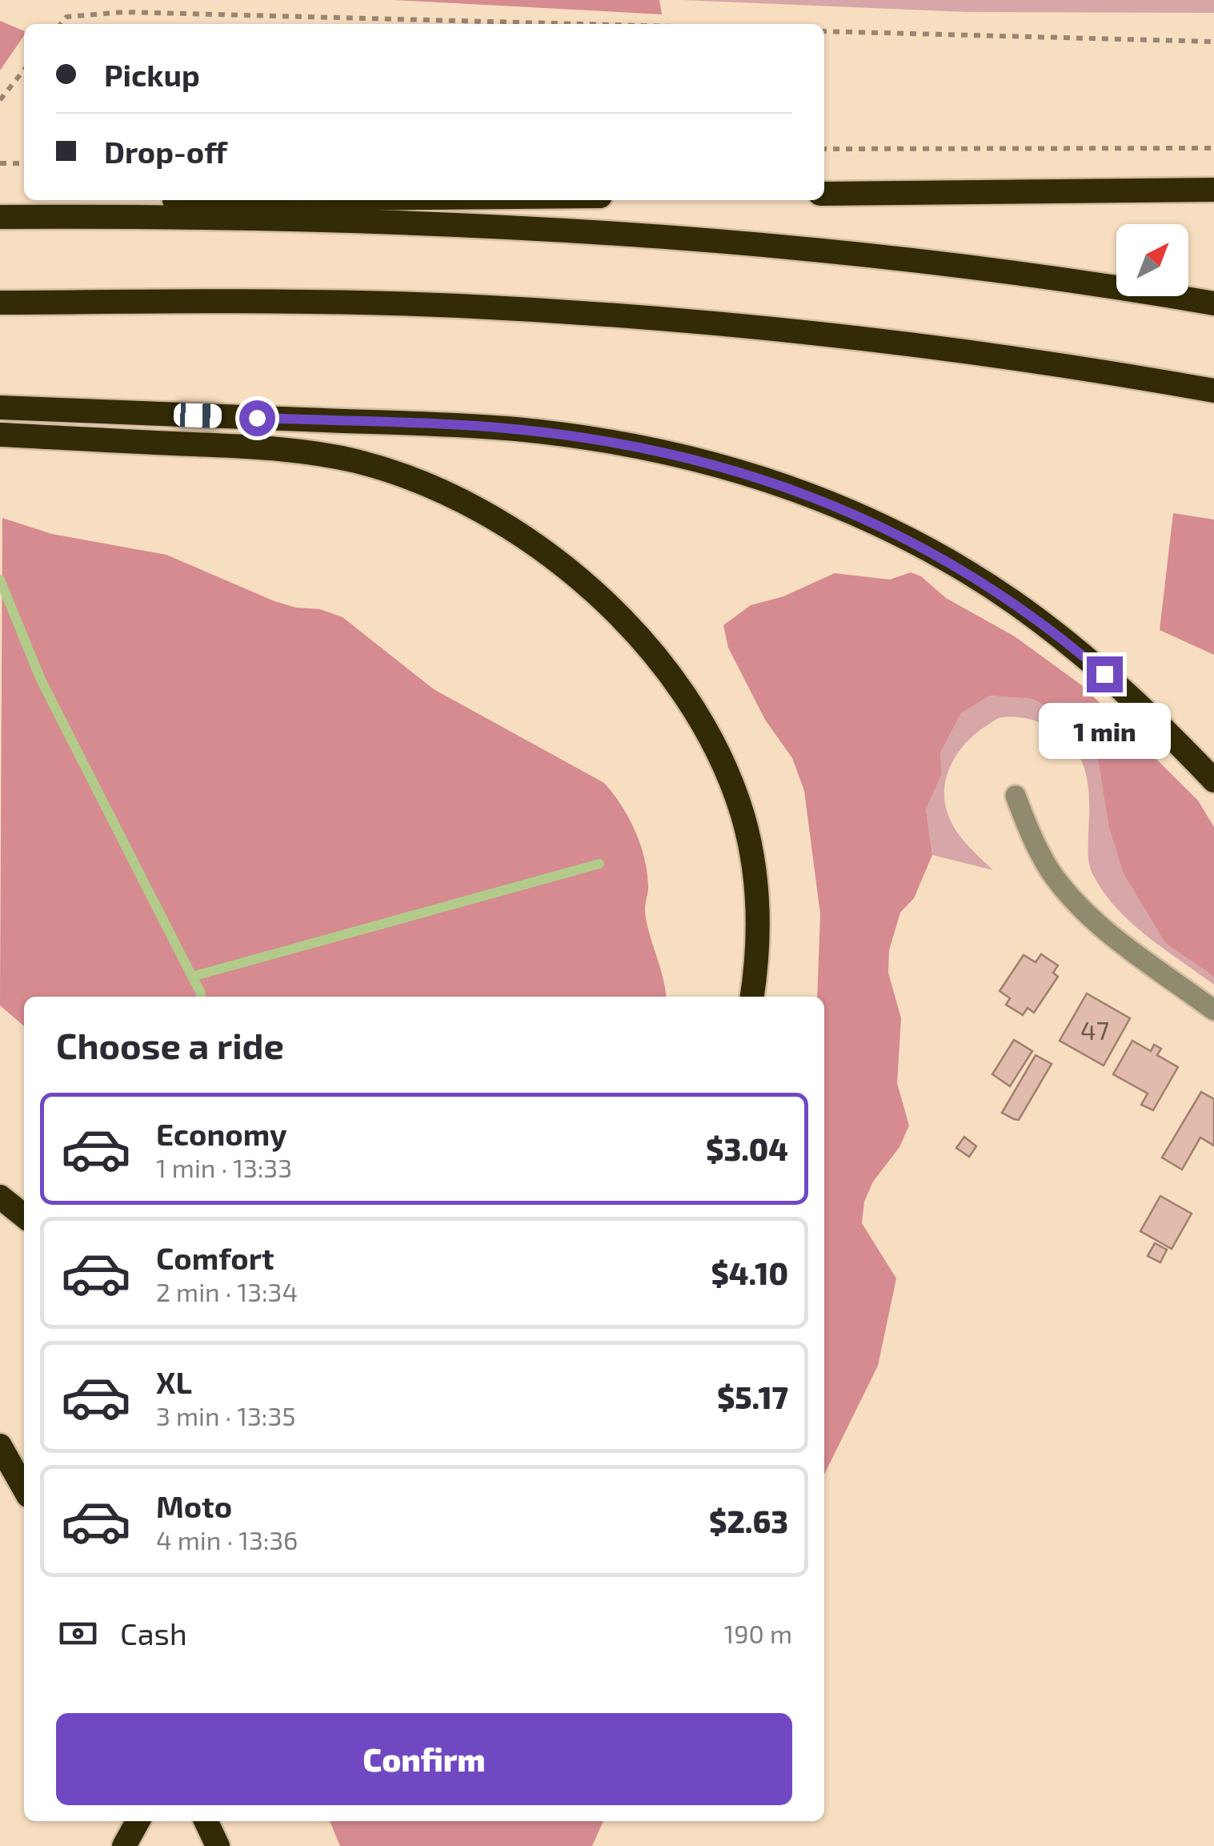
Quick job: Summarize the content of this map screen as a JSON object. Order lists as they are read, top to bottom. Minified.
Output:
{"house_numbers":["47"],"north":"top right","page":{"banner":["Pickup","Drop-off"],"bubble":"1 min","heading":"Choose a ride","list":[{"name":"Economy","note":"1 min · 13:33","value":"$3.04"},{"name":"Comfort","note":"2 min · 13:34","value":"$4.10"},{"name":"XL","note":"3 min · 13:35","value":"$5.17"},{"name":"Moto","note":"4 min · 13:36","value":"$2.63"}],"pay":["Cash","190 m"],"buttons":"Confirm"}}
